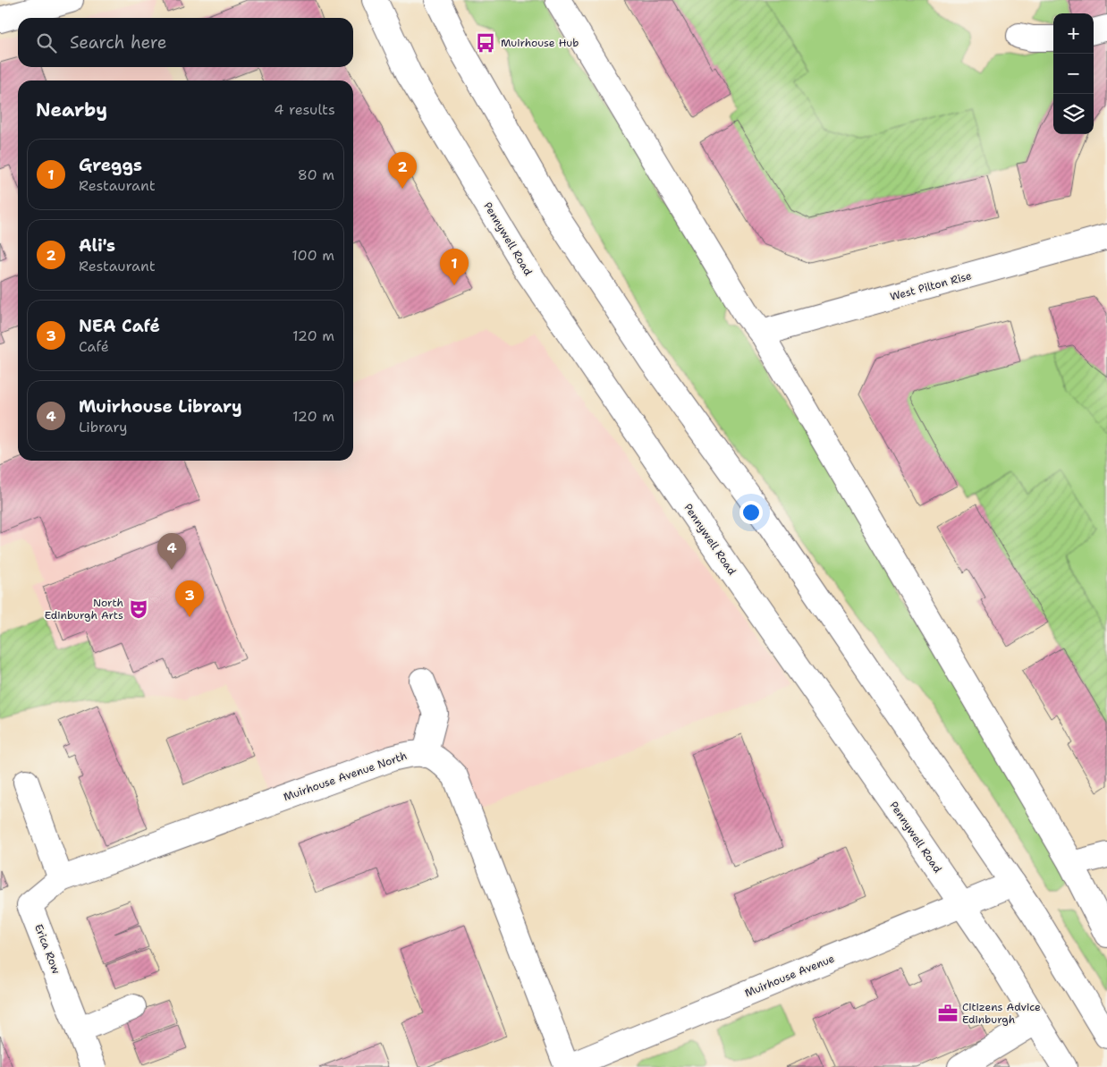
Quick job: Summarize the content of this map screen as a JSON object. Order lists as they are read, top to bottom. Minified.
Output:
{"streets":{"street":["Pennywell Road","West Pilton Rise","Muirhouse Avenue North","Erica Row","Muirhouse Avenue"]},"crossings":[["Pennywell Road","Muirhouse Avenue"],["Muirhouse Avenue North","Erica Row"],["Muirhouse Avenue North","Muirhouse Avenue"]],"places":{"bus stop":["Muirhouse Hub"],"theatre":["North Edinburgh Arts"],"office":["Citizens Advice Edinburgh"]},"page":{"map_buttons":["+","−"],"search":"Search here","heading":["Nearby","4 results"],"list":[{"mark":"1","name":"Greggs","note":"Restaurant","value":"80 m"},{"mark":"2","name":"Ali's","note":"Restaurant","value":"100 m"},{"mark":"3","name":"NEA Café","note":"Café","value":"120 m"},{"mark":"4","name":"Muirhouse Library","note":"Library","value":"120 m"}],"pins":["2","1","4","3"]}}
